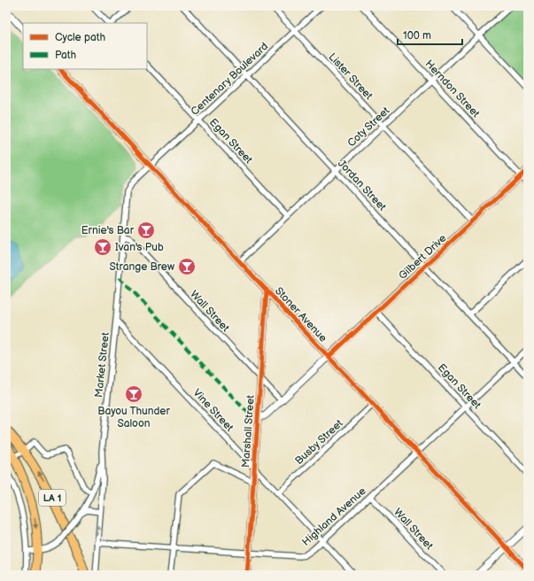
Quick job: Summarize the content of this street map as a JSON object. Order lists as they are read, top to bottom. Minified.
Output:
{"streets":{"main road":["LA 1"],"street":["Lister Street","Centenary Boulevard","Herndon Street","Coty Street","Egan Street","Jordan Street","Gilbert Drive","Wall Street","Stoner Avenue","Market Street","Vine Street","Marshall Street","Busby Street","Highland Avenue"]},"crossings":[["Lister Street","Centenary Boulevard"],["Lister Street","Coty Street"],["Lister Street","Gilbert Drive"],["Centenary Boulevard","Egan Street"],["Centenary Boulevard","Jordan Street"],["Centenary Boulevard","Stoner Avenue"],["Centenary Boulevard","Market Street"],["Herndon Street","Coty Street"],["Herndon Street","Gilbert Drive"],["Coty Street","Egan Street"],["Coty Street","Jordan Street"],["Coty Street","Stoner Avenue"],["Egan Street","Gilbert Drive"],["Egan Street","Highland Avenue"],["Jordan Street","Gilbert Drive"],["Jordan Street","Highland Avenue"],["Gilbert Drive","Wall Street"],["Gilbert Drive","Stoner Avenue"],["Gilbert Drive","Marshall Street"],["Wall Street","Market Street"],["Wall Street","Marshall Street"],["Wall Street","Highland Avenue"],["Stoner Avenue","Market Street"],["Stoner Avenue","Marshall Street"],["Stoner Avenue","Busby Street"],["Stoner Avenue","Highland Avenue"],["Market Street","Vine Street"],["Market Street","Highland Avenue"],["Vine Street","Marshall Street"],["Vine Street","Busby Street"],["Vine Street","Highland Avenue"],["Marshall Street","Highland Avenue"]],"places":{"bar":["Ernie's Bar","Ivan's Pub","Strange Brew","Bayou Thunder Saloon"]},"legend":["Cycle path","Path"],"scale_bar":"100 m"}
